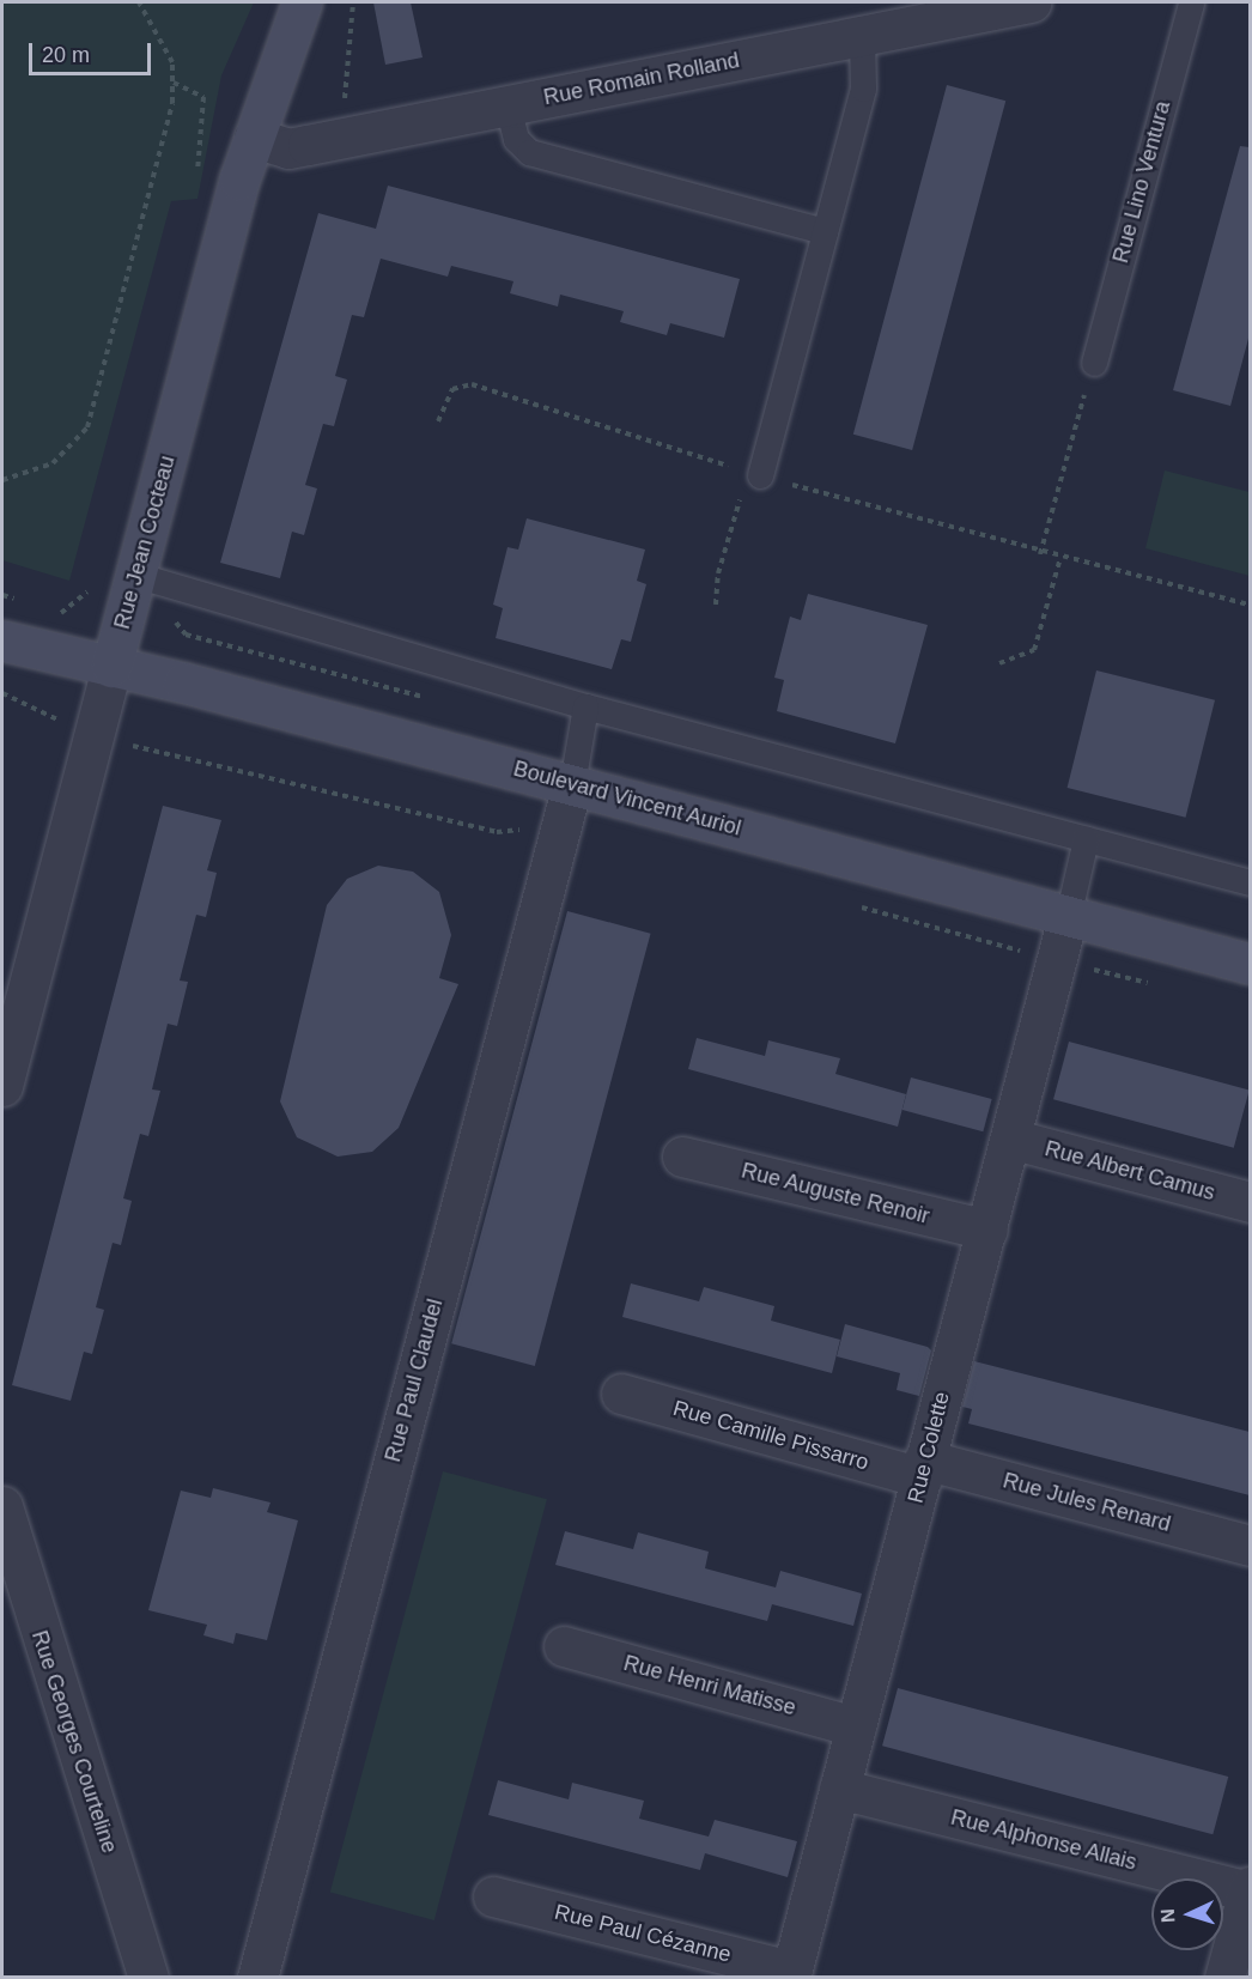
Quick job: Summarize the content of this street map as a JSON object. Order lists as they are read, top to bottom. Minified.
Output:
{"streets":{"street":["Rue Romain Rolland","Rue Jean Cocteau","Boulevard Vincent Auriol","Rue Albert Camus","Rue Auguste Renoir","Rue Paul Claudel","Rue Camille Pissarro","Rue Colette","Rue Jules Renard","Rue Henri Matisse","Rue Georges Courteline","Rue Alphonse Allais","Rue Paul Cézanne"],"lane":["Rue Lino Ventura"]},"crossings":[["Rue Romain Rolland","Rue Jean Cocteau"],["Rue Jean Cocteau","Boulevard Vincent Auriol"],["Boulevard Vincent Auriol","Rue Paul Claudel"],["Boulevard Vincent Auriol","Rue Colette"],["Rue Albert Camus","Rue Colette"],["Rue Auguste Renoir","Rue Colette"],["Rue Camille Pissarro","Rue Colette"],["Rue Camille Pissarro","Rue Jules Renard"],["Rue Colette","Rue Jules Renard"],["Rue Colette","Rue Henri Matisse"],["Rue Colette","Rue Alphonse Allais"],["Rue Colette","Rue Paul Cézanne"]],"scale_bar":"20 m","north":"left"}
